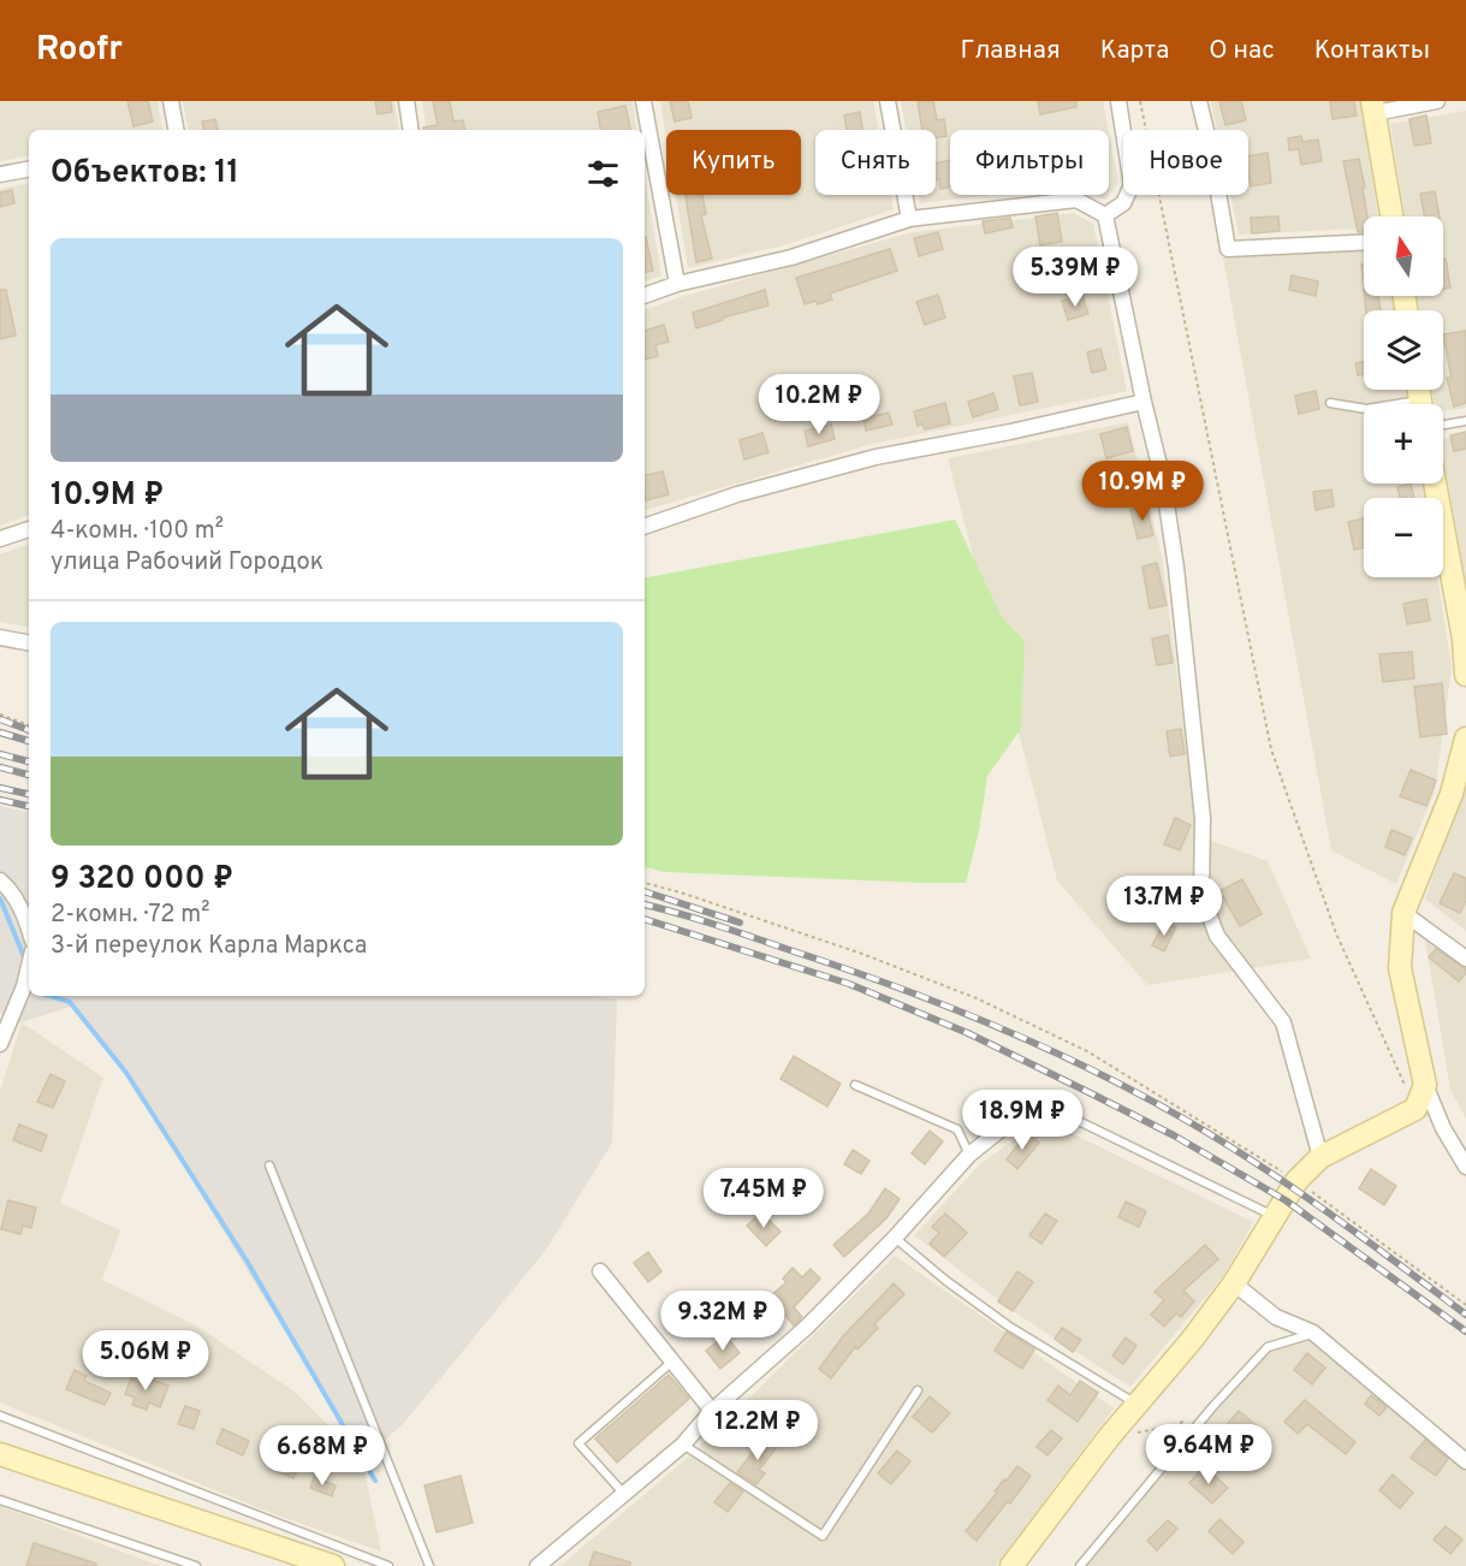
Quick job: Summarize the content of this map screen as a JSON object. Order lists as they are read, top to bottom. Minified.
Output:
{"north":"top","page":{"header":"Roofr","nav":["Главная","Карта","О нас","Контакты"],"chip":["Купить","Снять","Фильтры","Новое"],"heading":"Объектов: 11","map_buttons":["+","−"],"list":[{"name":"10.9M ₽","note":"4-комн. · 100 m² · улица Рабочий Городок"},{"name":"9 320 000 ₽","note":"2-комн. · 72 m² · 3-й переулок Карла Маркса"}],"price":["5.39M ₽","10.2M ₽","10.9M ₽","13.7M ₽","18.9M ₽","7.45M ₽","9.32M ₽","5.06M ₽","12.2M ₽","9.64M ₽","6.68M ₽"]}}
